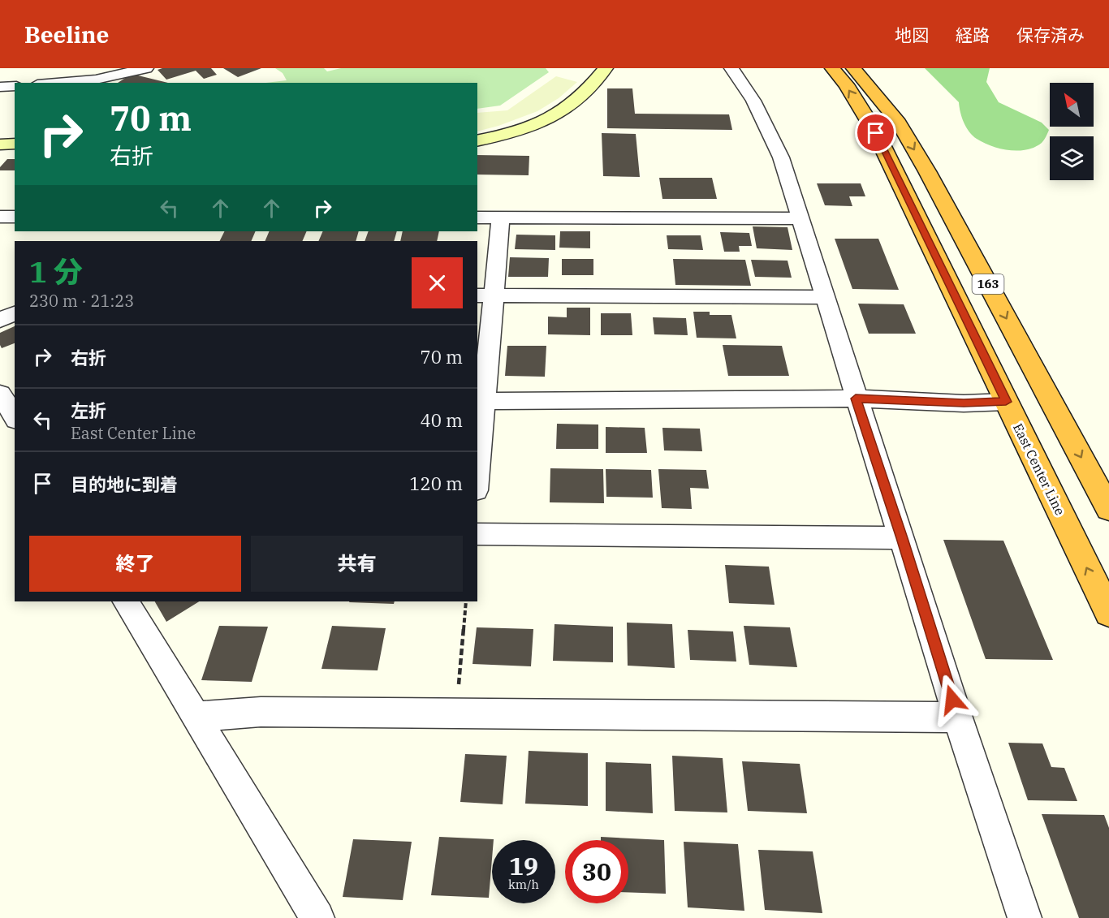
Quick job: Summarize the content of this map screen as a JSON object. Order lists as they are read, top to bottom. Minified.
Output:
{"streets":{"highway":["163","East Center Line"]},"north":"top left","page":{"header":"Beeline","nav":["地図","経路","保存済み"],"turn":["70 m","右折"],"heading":["1 分","230 m · 21:23"],"list":[{"name":"右折","value":"70 m"},{"name":"左折","note":"East Center Line","value":"40 m"},{"name":"目的地に到着","value":"120 m"}],"buttons":["終了","共有"],"speed":"19 km/h","limit":"30"}}
